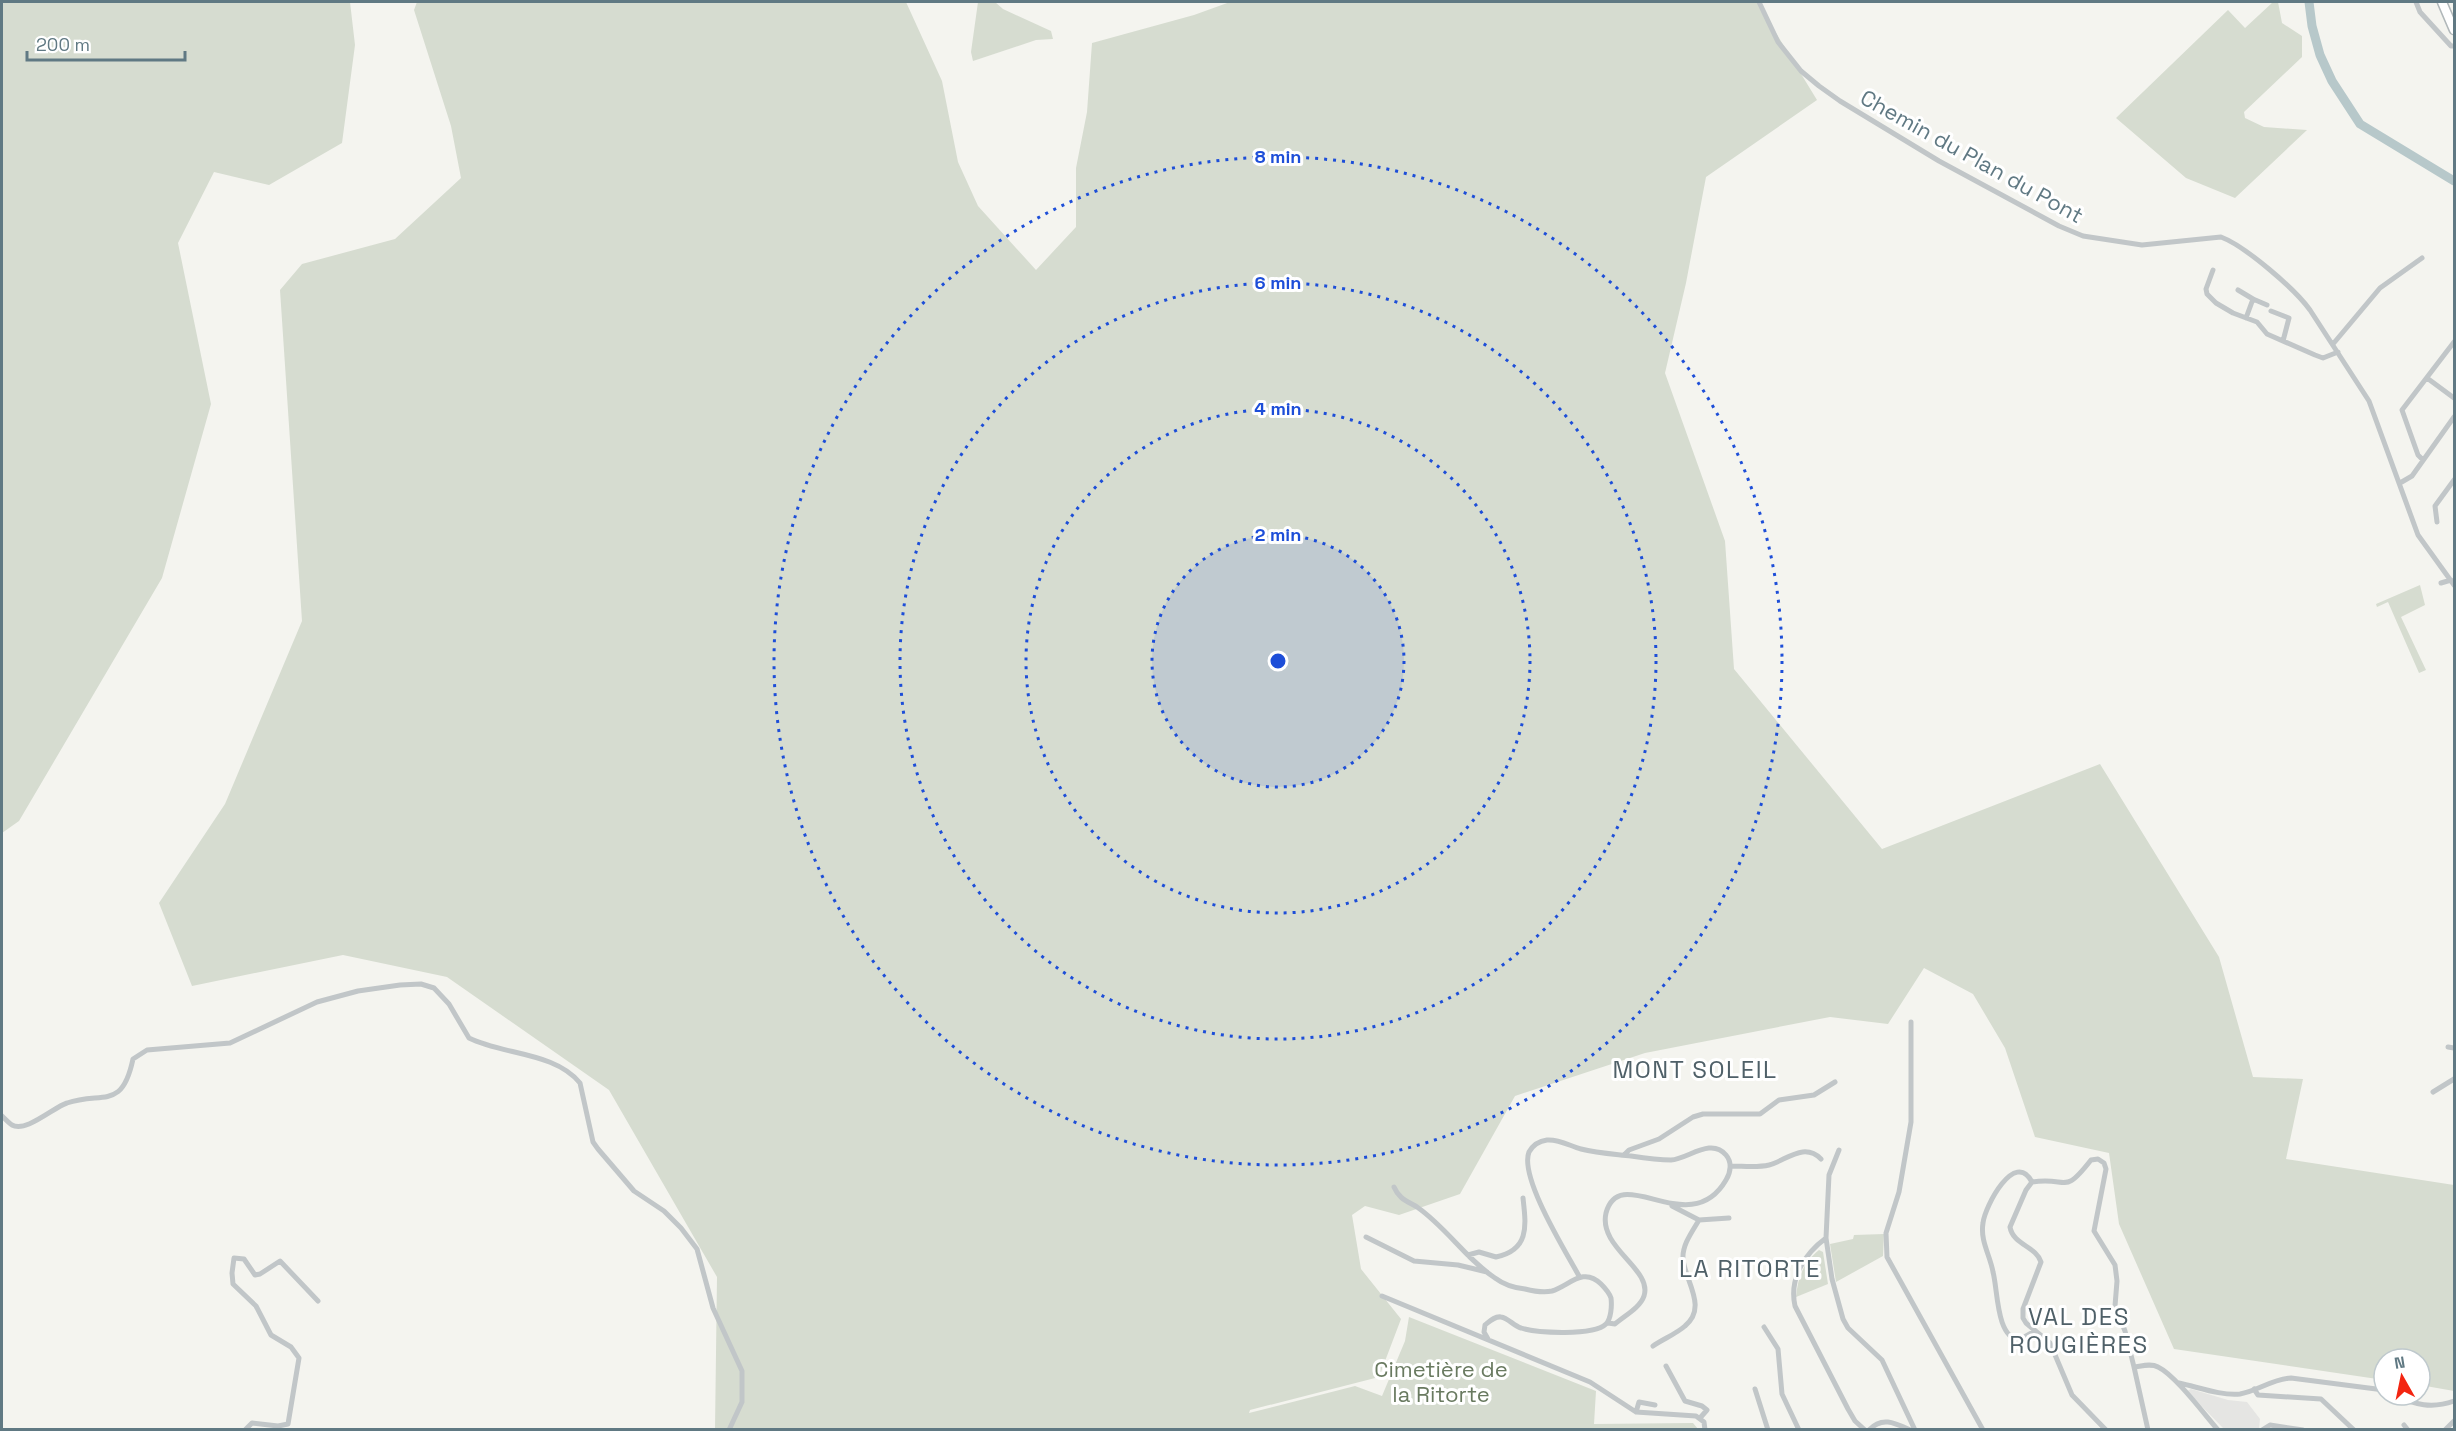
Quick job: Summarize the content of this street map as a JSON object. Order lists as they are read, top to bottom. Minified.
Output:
{"streets":{"street":["Chemin du Plan du Pont"]},"districts":["MONT SOLEIL","LA RITORTE","VAL DES ROUGIÈRES"],"parks":["Cimetière de la Ritorte"],"scale_bar":"200 m","north":"top","rings":["8 min","6 min","4 min","2 min"]}
